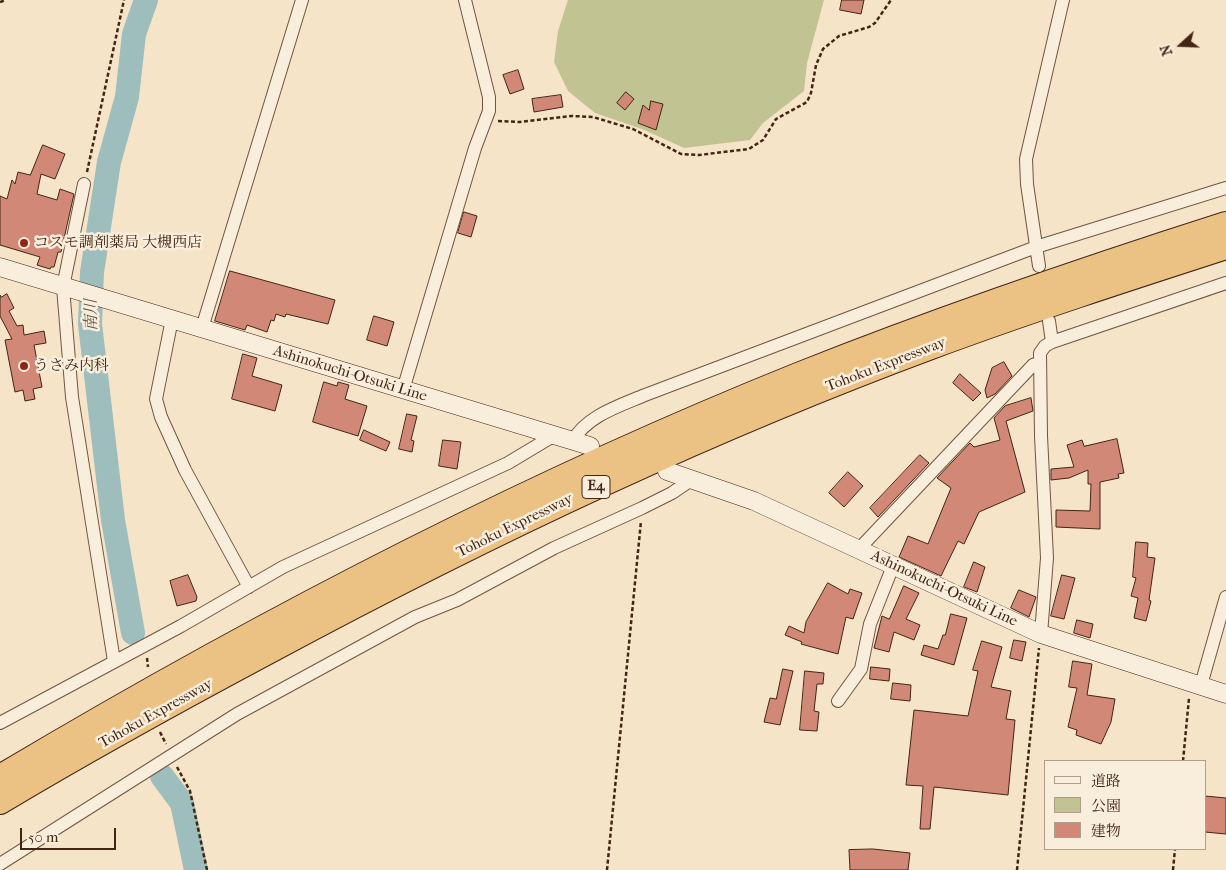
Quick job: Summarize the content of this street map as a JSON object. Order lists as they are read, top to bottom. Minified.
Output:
{"streets":{"highway":["Tohoku Expressway","E4"],"main road":["Ashinokuchi-Otsuki Line"]},"water":["南川"],"places":["コスモ調剤薬局 大槻西店","うさみ内科"],"legend":["道路","公園","建物"],"scale_bar":"50 m","north":"left"}
